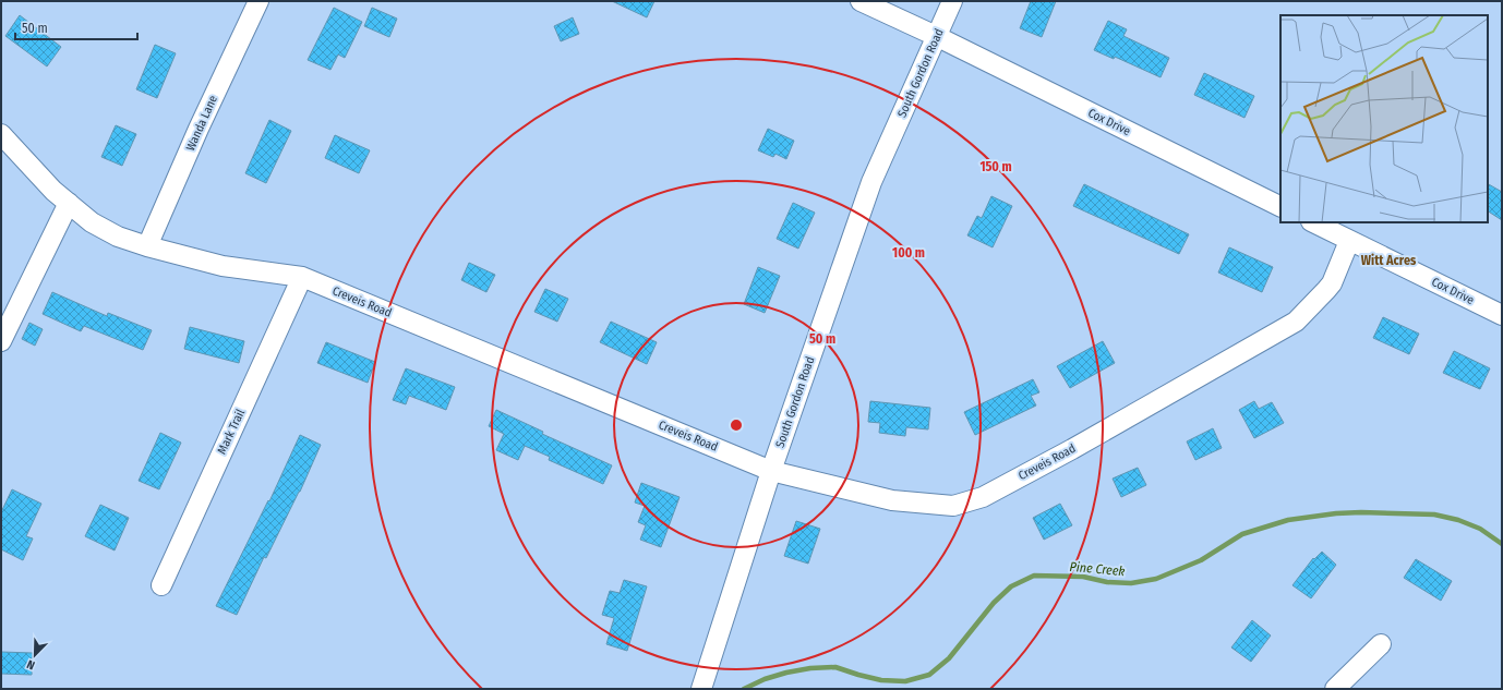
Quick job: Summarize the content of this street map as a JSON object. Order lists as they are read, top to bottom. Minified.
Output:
{"streets":{"street":["South Gordon Road","Cox Drive","Wanda Lane","Creveis Road","Mark Trail"]},"crossings":[["South Gordon Road","Cox Drive"],["South Gordon Road","Creveis Road"],["Cox Drive","Creveis Road"],["Wanda Lane","Creveis Road"],["Creveis Road","Mark Trail"]],"districts":["Witt Acres"],"water":["Pine Creek"],"scale_bar":"50 m","north":"bottom left","rings":["150 m","100 m","50 m"]}
